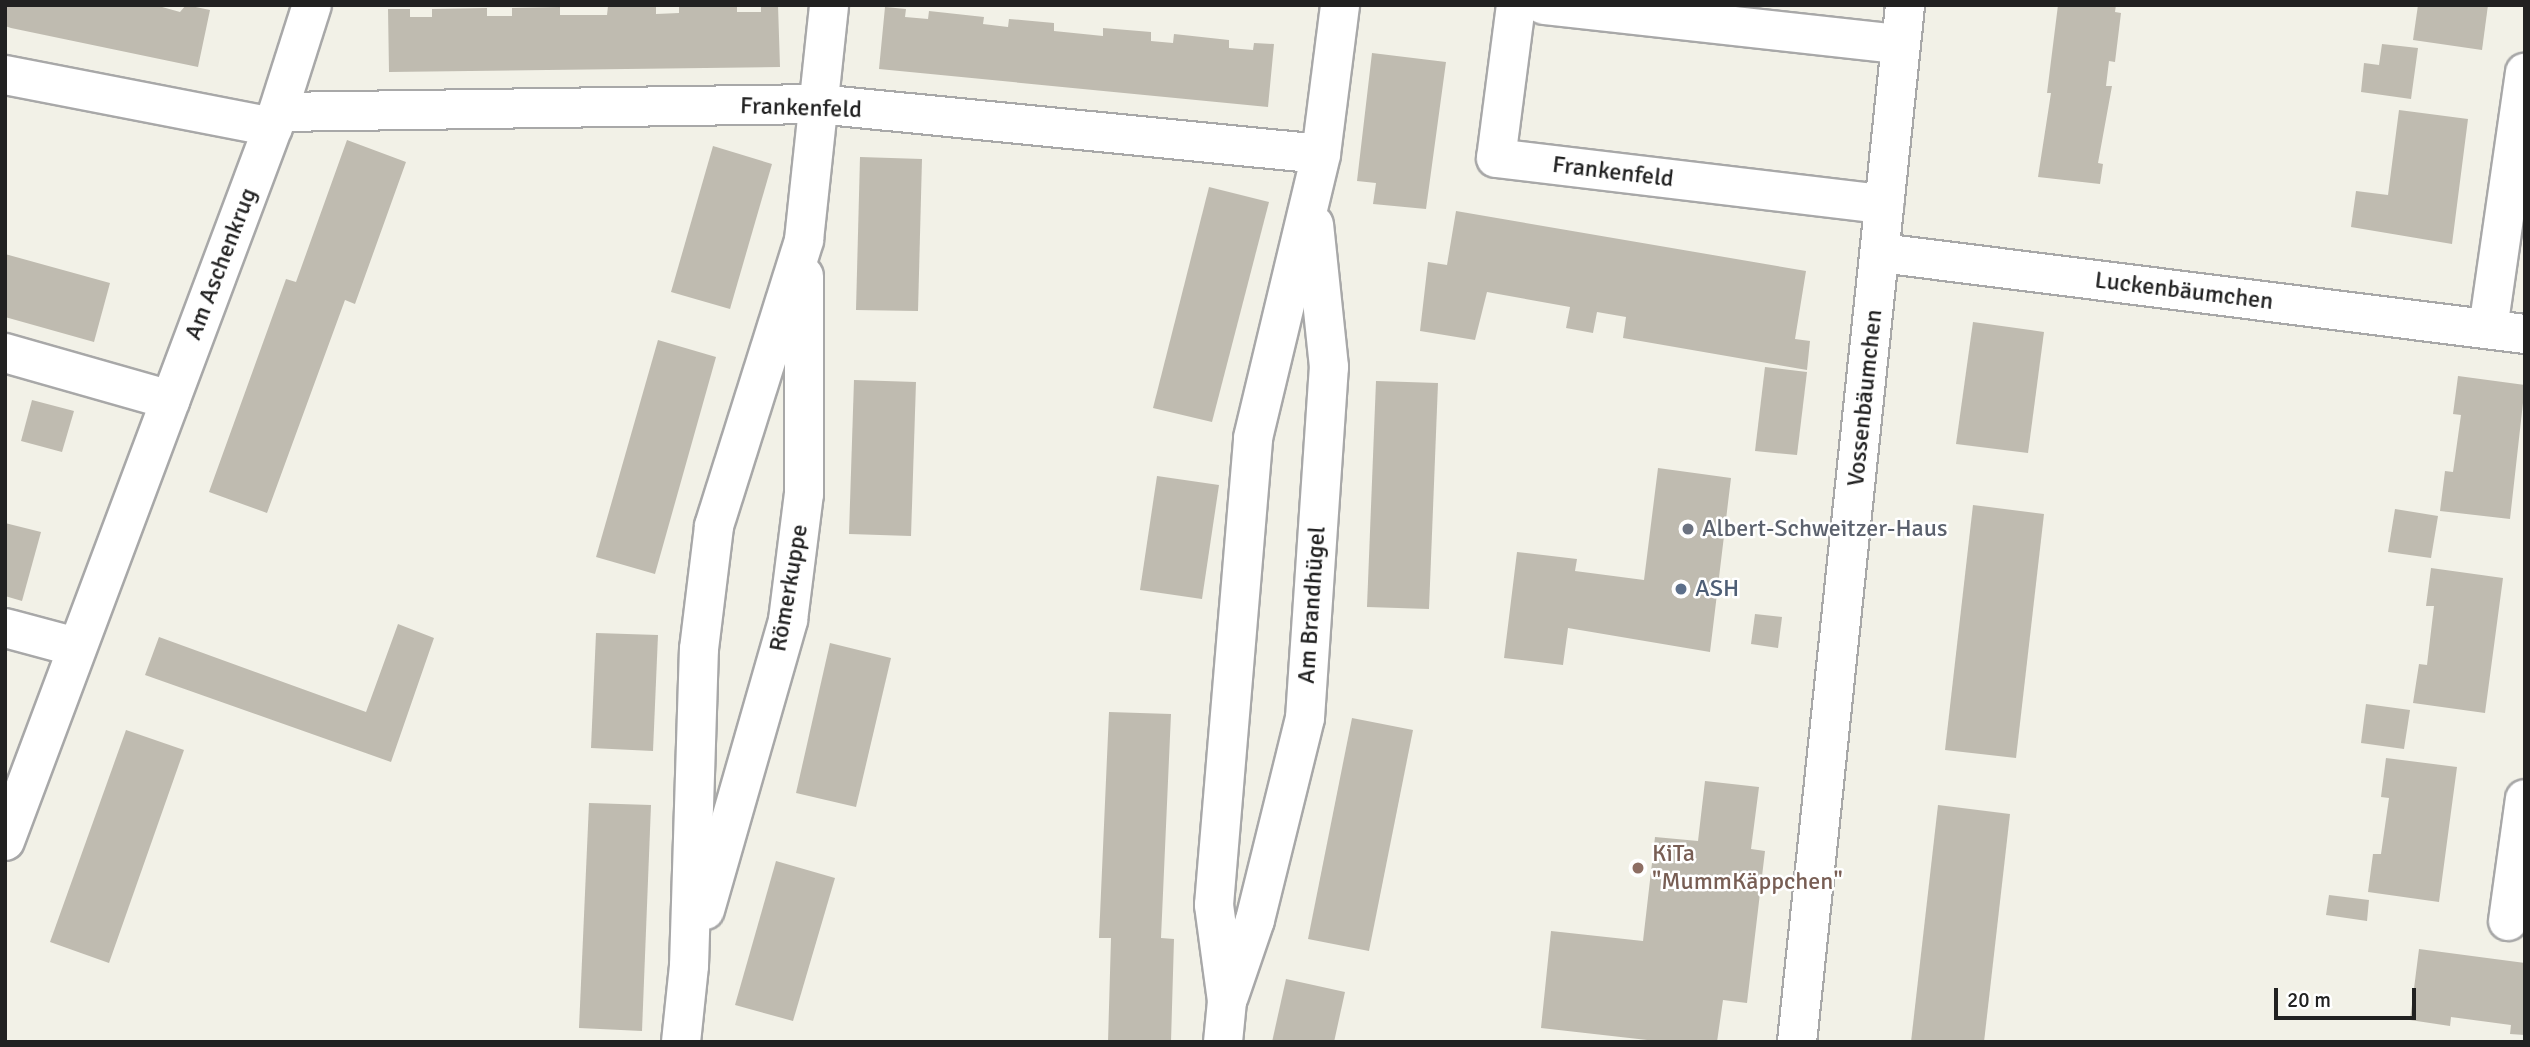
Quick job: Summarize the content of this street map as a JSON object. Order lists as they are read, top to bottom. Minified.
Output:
{"streets":{"street":["Frankenfeld","Am Aschenkrug","Luckenbäumchen","Vossenbäumchen","Römerkuppe","Am Brandhügel"]},"crossings":[["Frankenfeld","Am Aschenkrug"],["Frankenfeld","Vossenbäumchen"],["Frankenfeld","Römerkuppe"],["Frankenfeld","Am Brandhügel"],["Luckenbäumchen","Vossenbäumchen"]],"places":["Albert-Schweitzer-Haus","ASH","KiTa \"MummKäppchen\""],"scale_bar":"20 m"}
